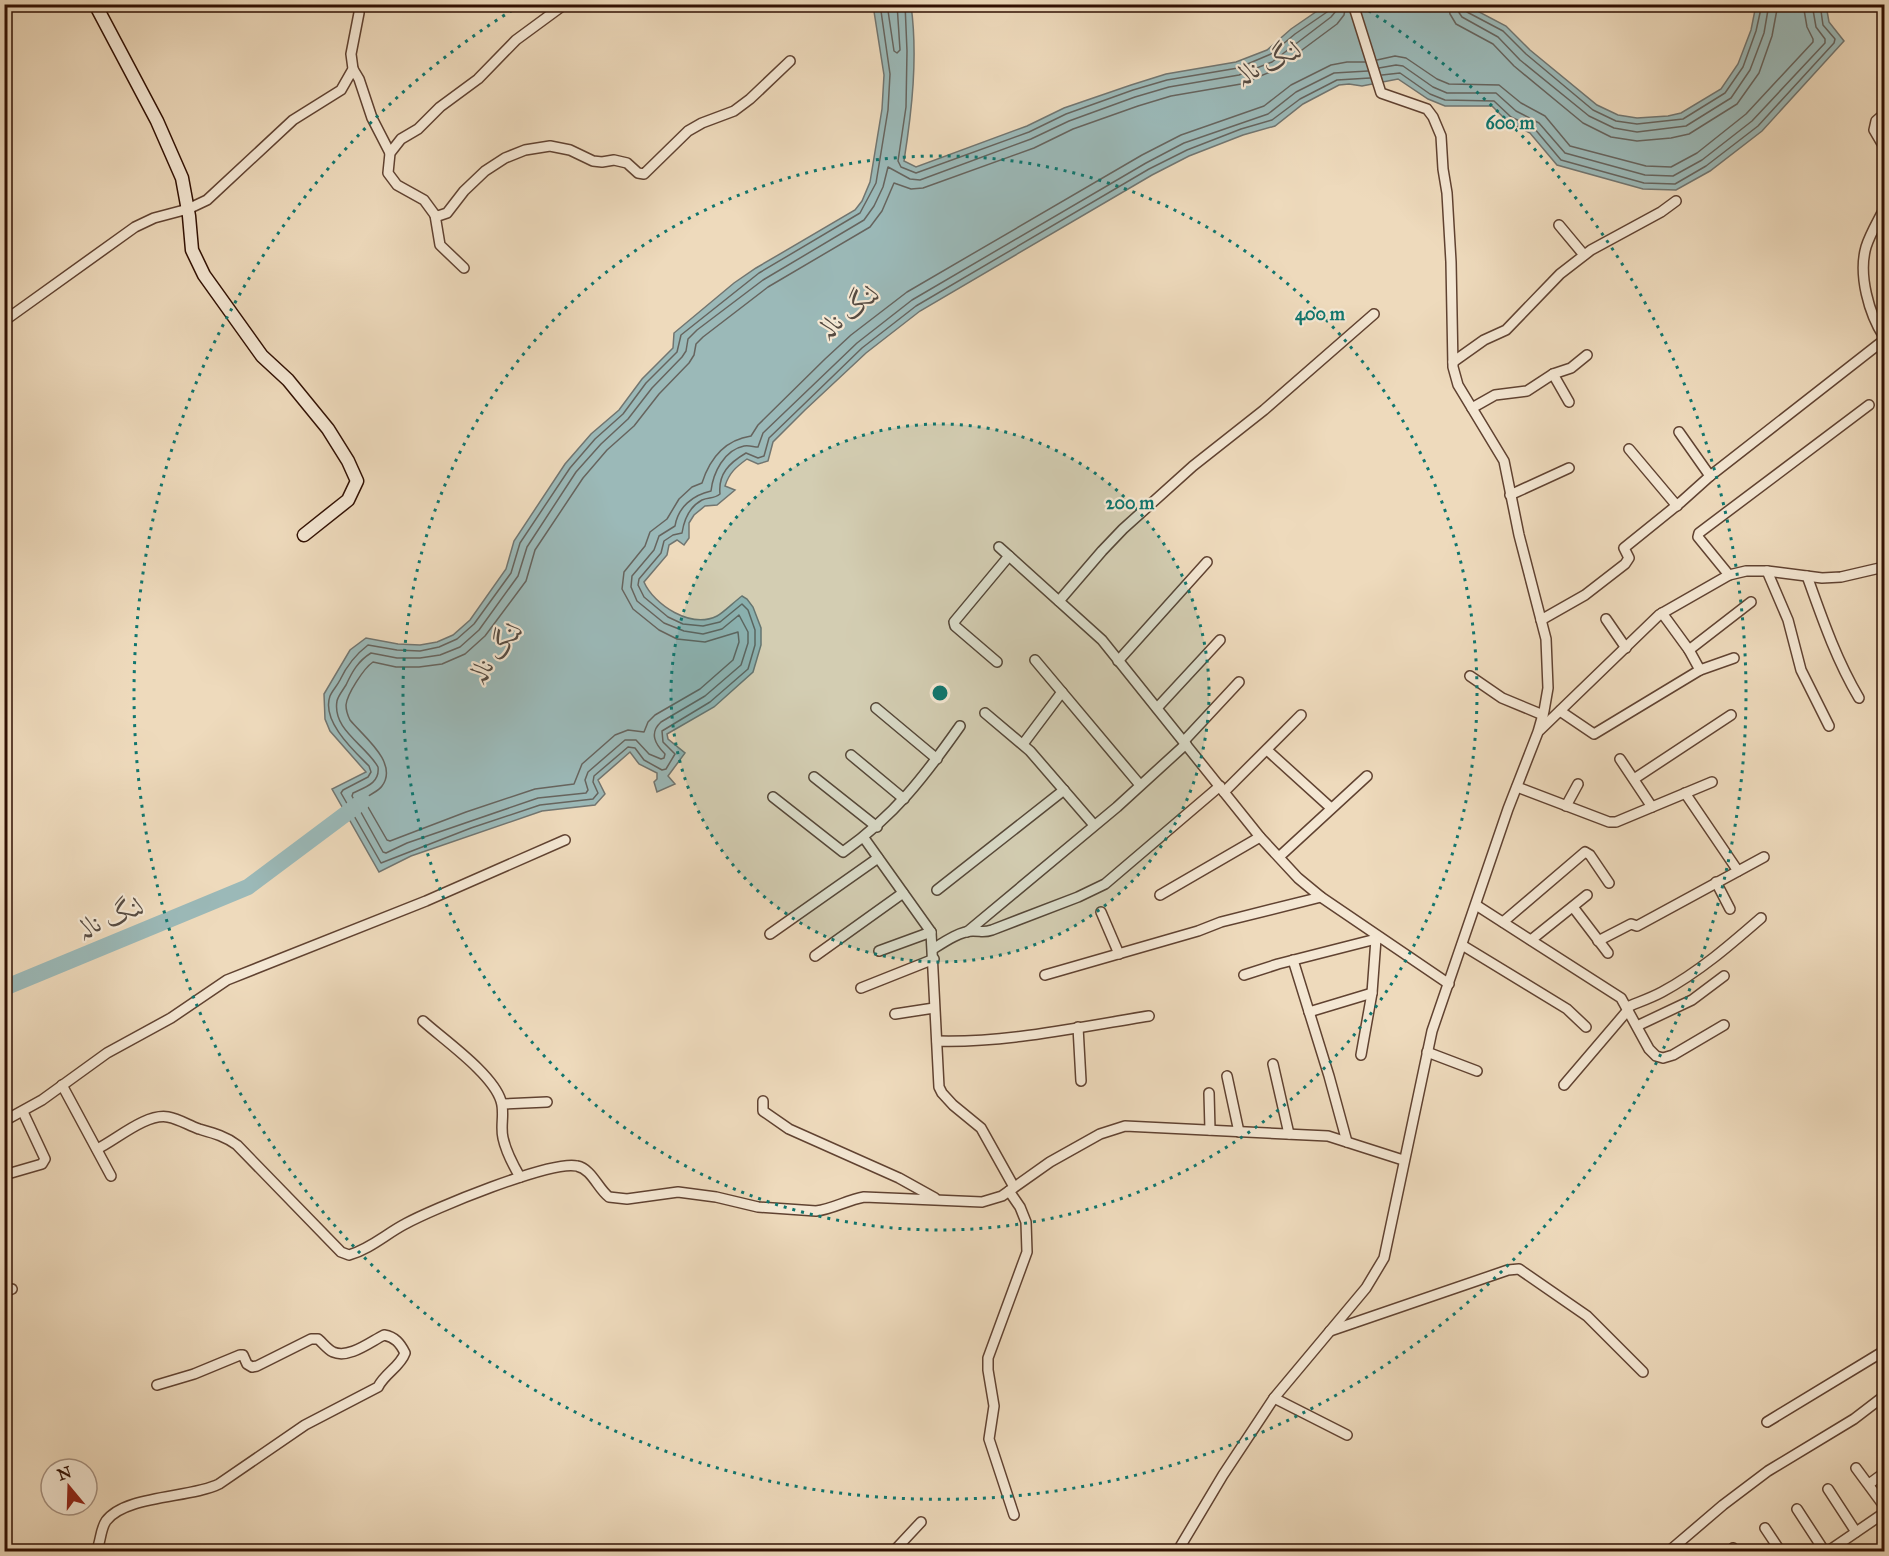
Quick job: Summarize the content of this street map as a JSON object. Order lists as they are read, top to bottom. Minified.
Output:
{"water":["لنگ نالہ"],"north":"top","rings":["600 m","400 m","200 m"]}
